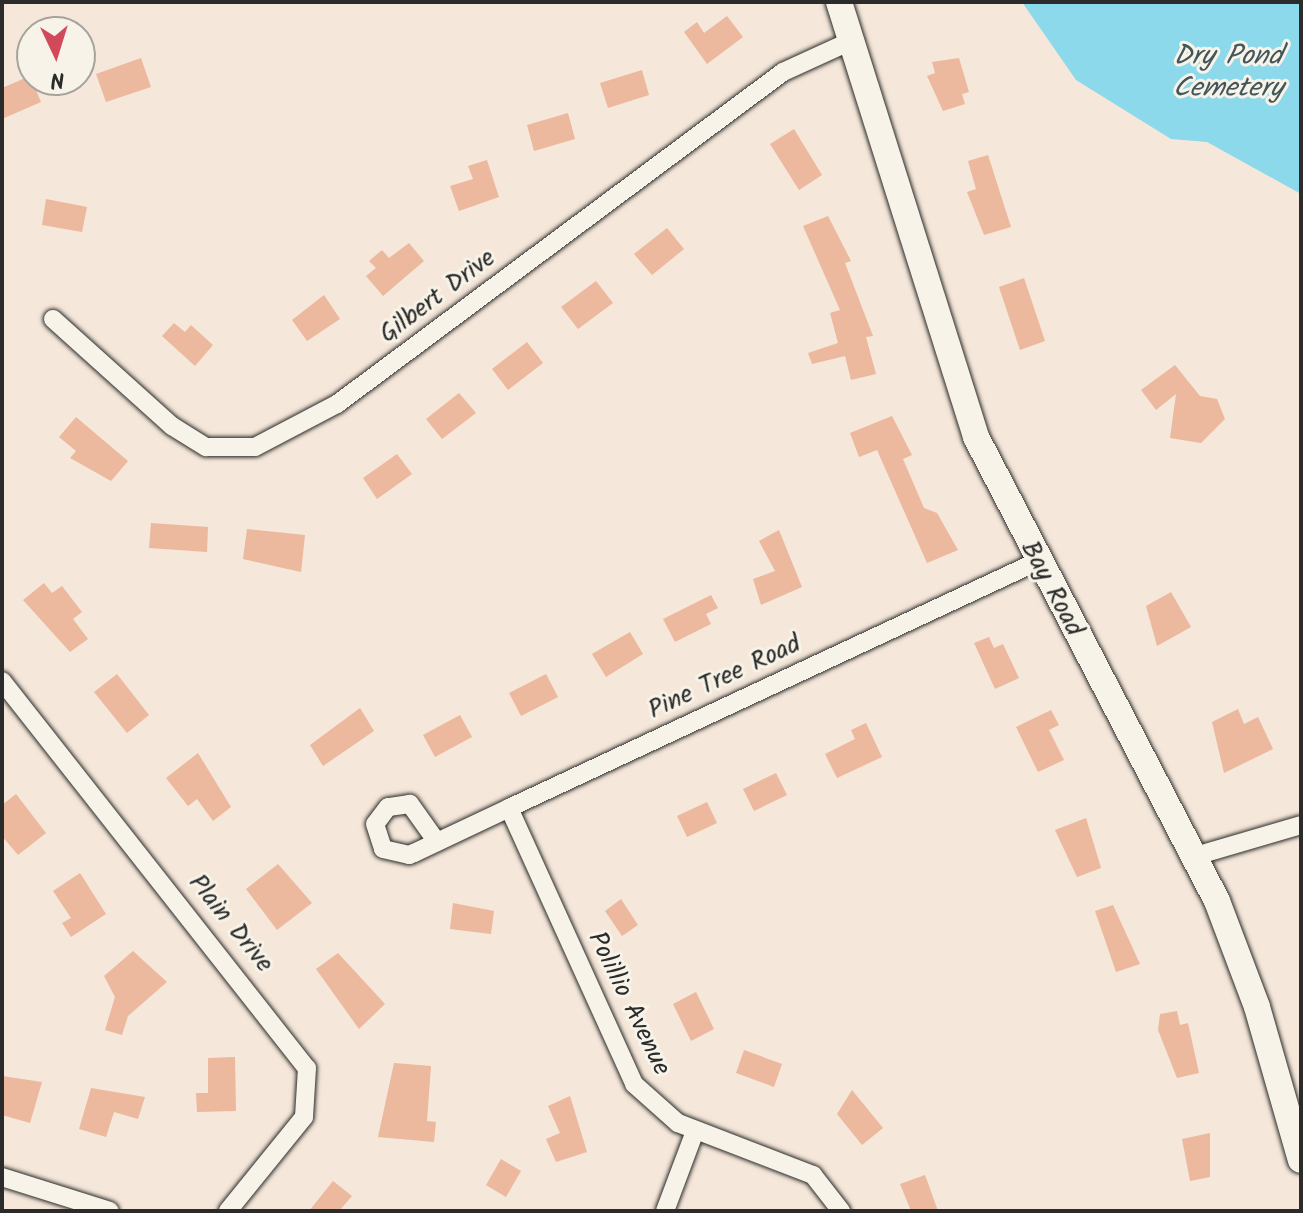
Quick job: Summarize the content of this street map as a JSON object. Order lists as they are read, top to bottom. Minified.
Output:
{"streets":{"main road":["Bay Road"],"street":["Gilbert Drive","Pine Tree Road","Plain Drive","Polillio Avenue"]},"crossings":[["Gilbert Drive","Bay Road"],["Bay Road","Pine Tree Road"],["Pine Tree Road","Polillio Avenue"]],"water":["Dry Pond Cemetery"],"north":"bottom"}
